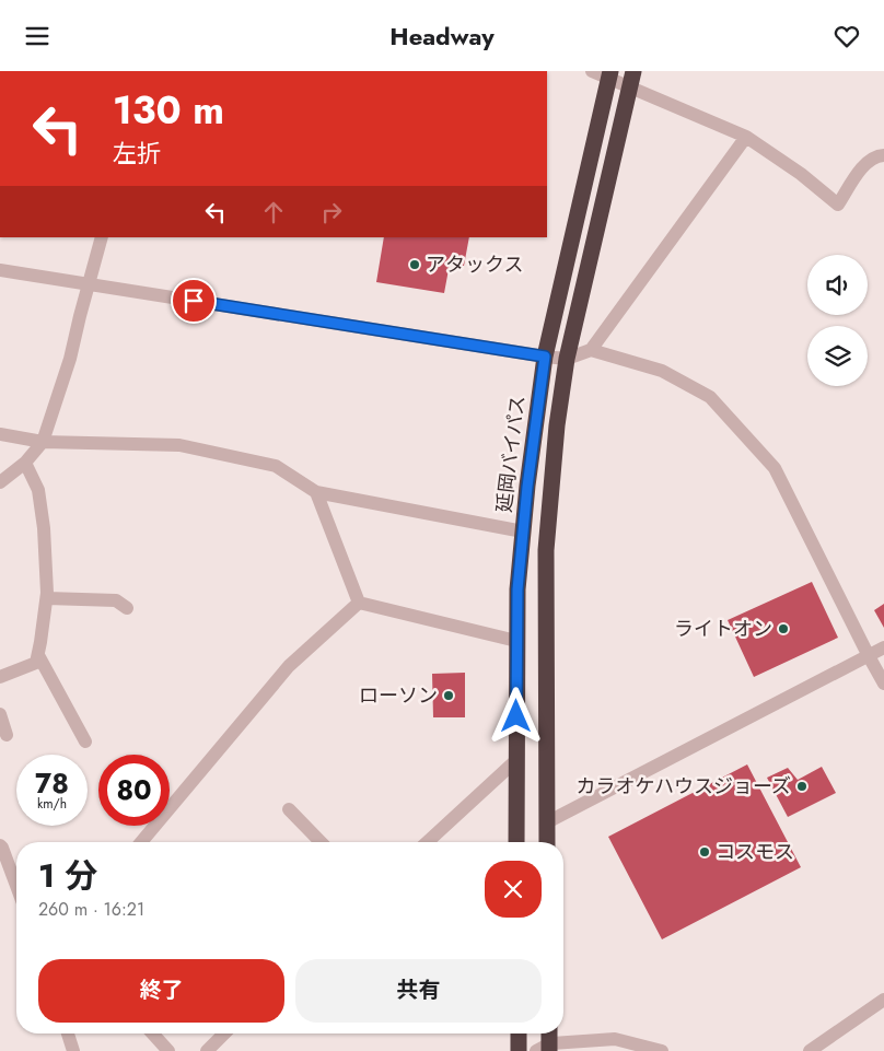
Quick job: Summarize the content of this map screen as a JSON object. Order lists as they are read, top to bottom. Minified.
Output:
{"streets":{"highway":["延岡バイパス"]},"places":["アタックス","ライトオン","ローソン","カラオケハウスジョーズ","コスモス"],"page":{"header":"Headway","turn":["130 m","左折"],"speed":"78 km/h","limit":"80","heading":["1 分","260 m · 16:21"],"buttons":["終了","共有"]}}
